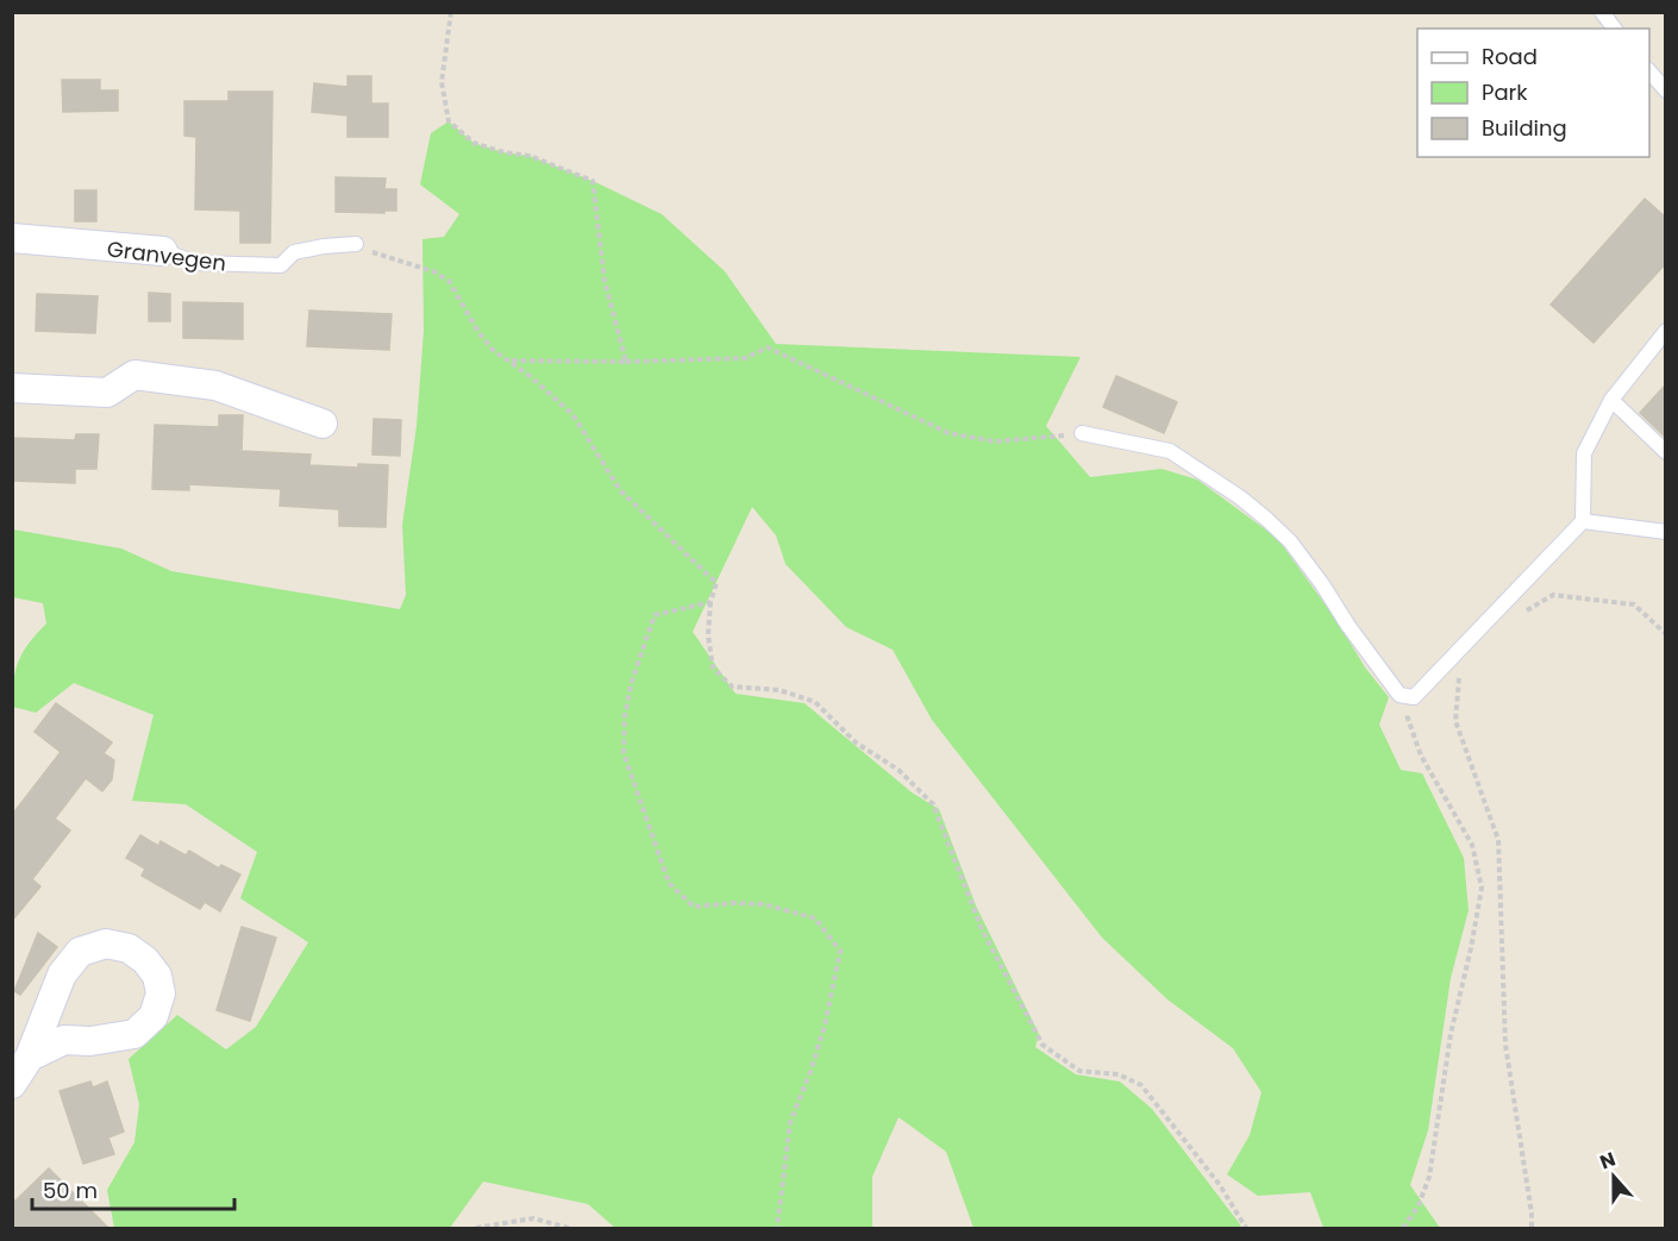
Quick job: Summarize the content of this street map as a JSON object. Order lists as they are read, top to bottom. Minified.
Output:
{"streets":{"street":["Granvegen"]},"legend":["Road","Park","Building"],"scale_bar":"50 m","north":"top"}
